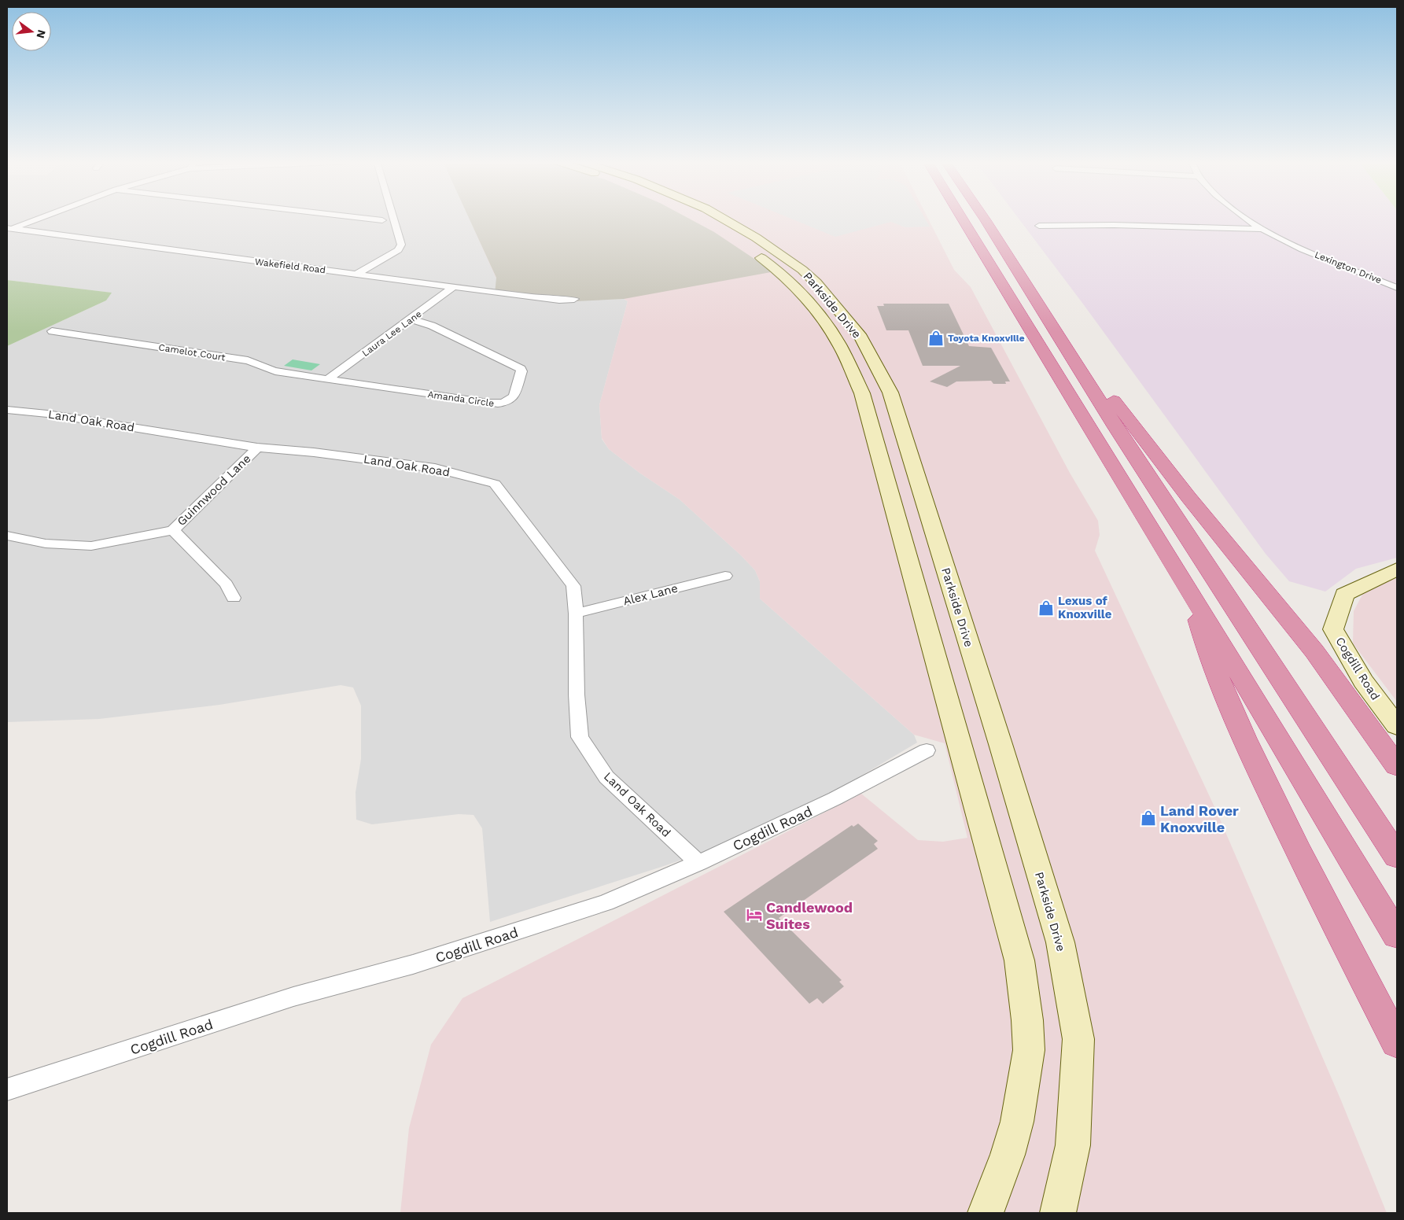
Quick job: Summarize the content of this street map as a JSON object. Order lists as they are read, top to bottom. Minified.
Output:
{"streets":{"street":["Wakefield Road","Lexington Drive","Parkside Drive","Laura Lee Lane","Camelot Court","Amanda Circle","Land Oak Road","Guinnwood Lane","Alex Lane","Cogdill Road"]},"crossings":[["Wakefield Road","Laura Lee Lane"],["Laura Lee Lane","Camelot Court"],["Laura Lee Lane","Amanda Circle"],["Camelot Court","Amanda Circle"],["Land Oak Road","Guinnwood Lane"],["Land Oak Road","Alex Lane"],["Land Oak Road","Cogdill Road"]],"places":{"shop":["Toyota Knoxville","Lexus of Knoxville","Land Rover Knoxville"],"hotel":["Candlewood Suites"]},"north":"right"}
